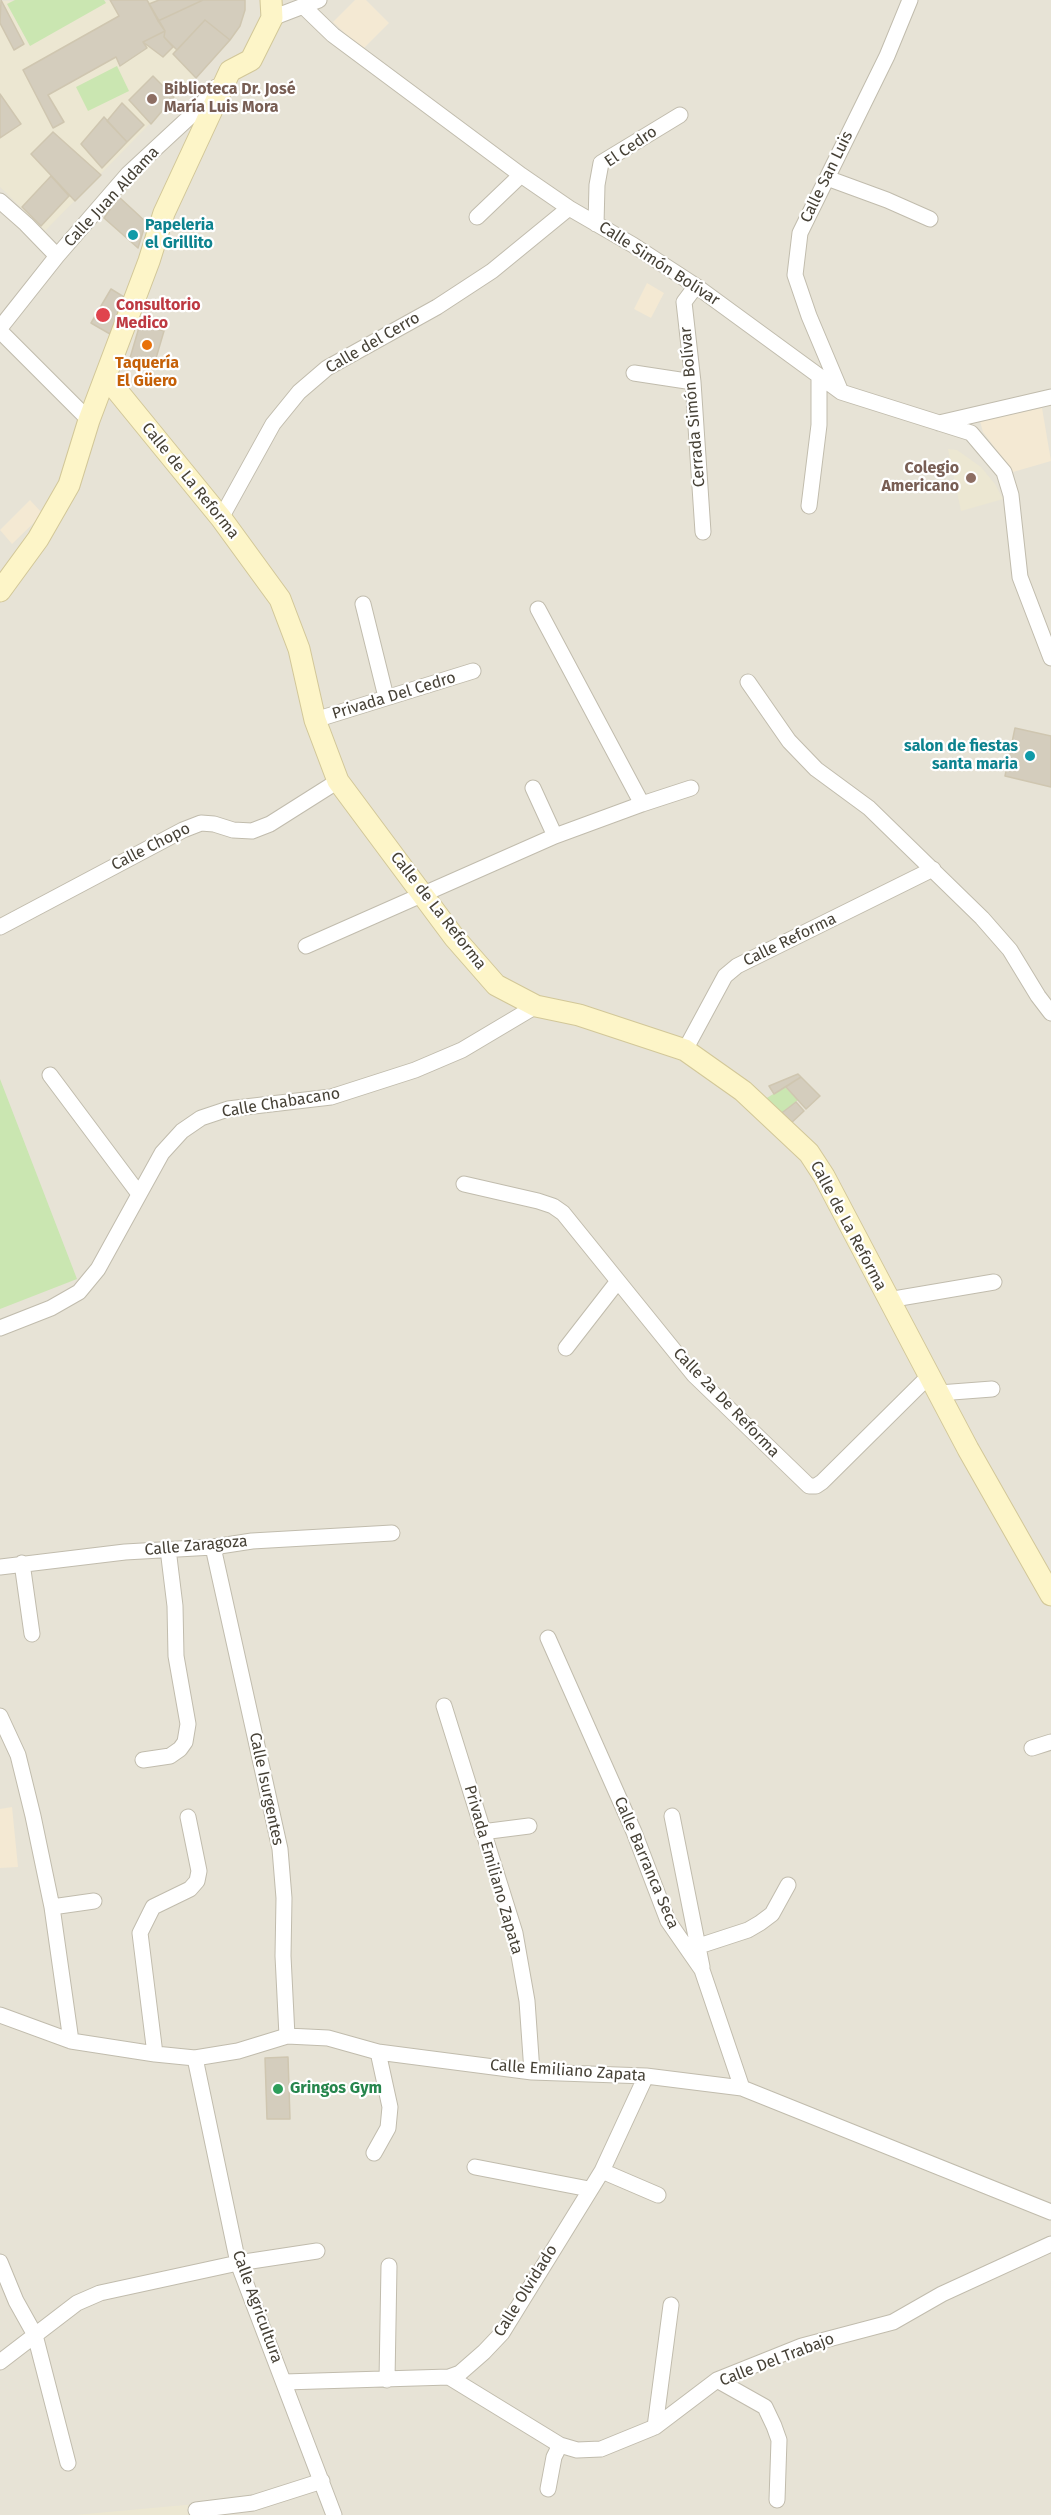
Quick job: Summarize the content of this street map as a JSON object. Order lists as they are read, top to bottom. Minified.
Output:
{"streets":{"street":["El Cedro","Calle San Luis","Calle Juan Aldama","Calle Simón Bolívar","Calle del Cerro","Cerrada Simón Bolívar","Calle de La Reforma","Privada Del Cedro","Calle Chopo","Calle Reforma","Calle Chabacano","Calle 2a De Reforma","Calle Zaragoza","Calle Isurgentes","Calle Barranca Seca","Privada Emiliano Zapata","Calle Emiliano Zapata","Calle Olvidado","Calle Agricultura","Calle Del Trabajo"]},"crossings":[["El Cedro","Calle Simón Bolívar"],["Calle San Luis","Calle Simón Bolívar"],["Calle Simón Bolívar","Calle del Cerro"],["Calle Simón Bolívar","Cerrada Simón Bolívar"],["Calle del Cerro","Calle de La Reforma"],["Calle de La Reforma","Privada Del Cedro"],["Calle de La Reforma","Calle Chopo"],["Calle de La Reforma","Calle Reforma"],["Calle de La Reforma","Calle Chabacano"],["Calle de La Reforma","Calle 2a De Reforma"],["Calle Zaragoza","Calle Isurgentes"],["Calle Isurgentes","Calle Emiliano Zapata"],["Calle Barranca Seca","Calle Emiliano Zapata"],["Privada Emiliano Zapata","Calle Emiliano Zapata"],["Calle Emiliano Zapata","Calle Olvidado"],["Calle Emiliano Zapata","Calle Agricultura"],["Calle Olvidado","Calle Del Trabajo"]],"places":["Biblioteca Dr. José María Luis Mora","Papeleria el Grillito","Consultorio Medico","Taquería El Güero","Colegio Americano","salon de fiestas santa maria","Gringos Gym"]}
